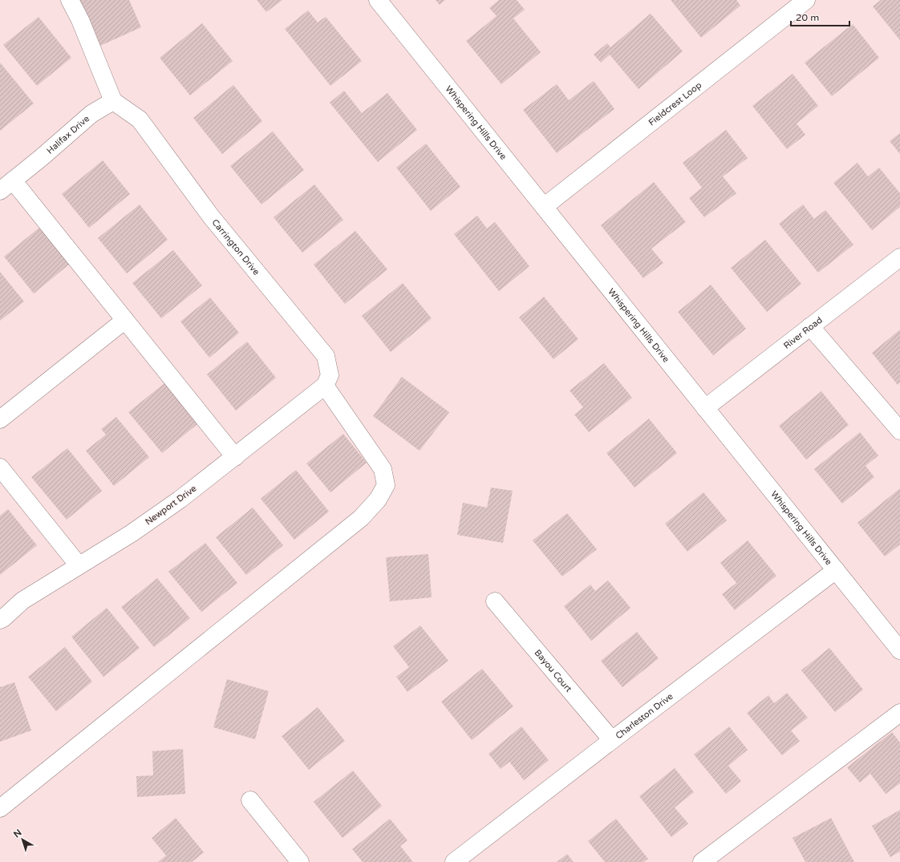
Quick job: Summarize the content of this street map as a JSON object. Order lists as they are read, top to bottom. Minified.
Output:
{"streets":{"street":["Fieldcrest Loop","Whispering Hills Drive","Halifax Drive","Carrington Drive","River Road","Newport Drive","Bayou Court","Charleston Drive"]},"crossings":[["Fieldcrest Loop","Whispering Hills Drive"],["Whispering Hills Drive","River Road"],["Whispering Hills Drive","Charleston Drive"],["Halifax Drive","Carrington Drive"],["Carrington Drive","Newport Drive"],["Bayou Court","Charleston Drive"]],"scale_bar":"20 m","north":"top left"}
